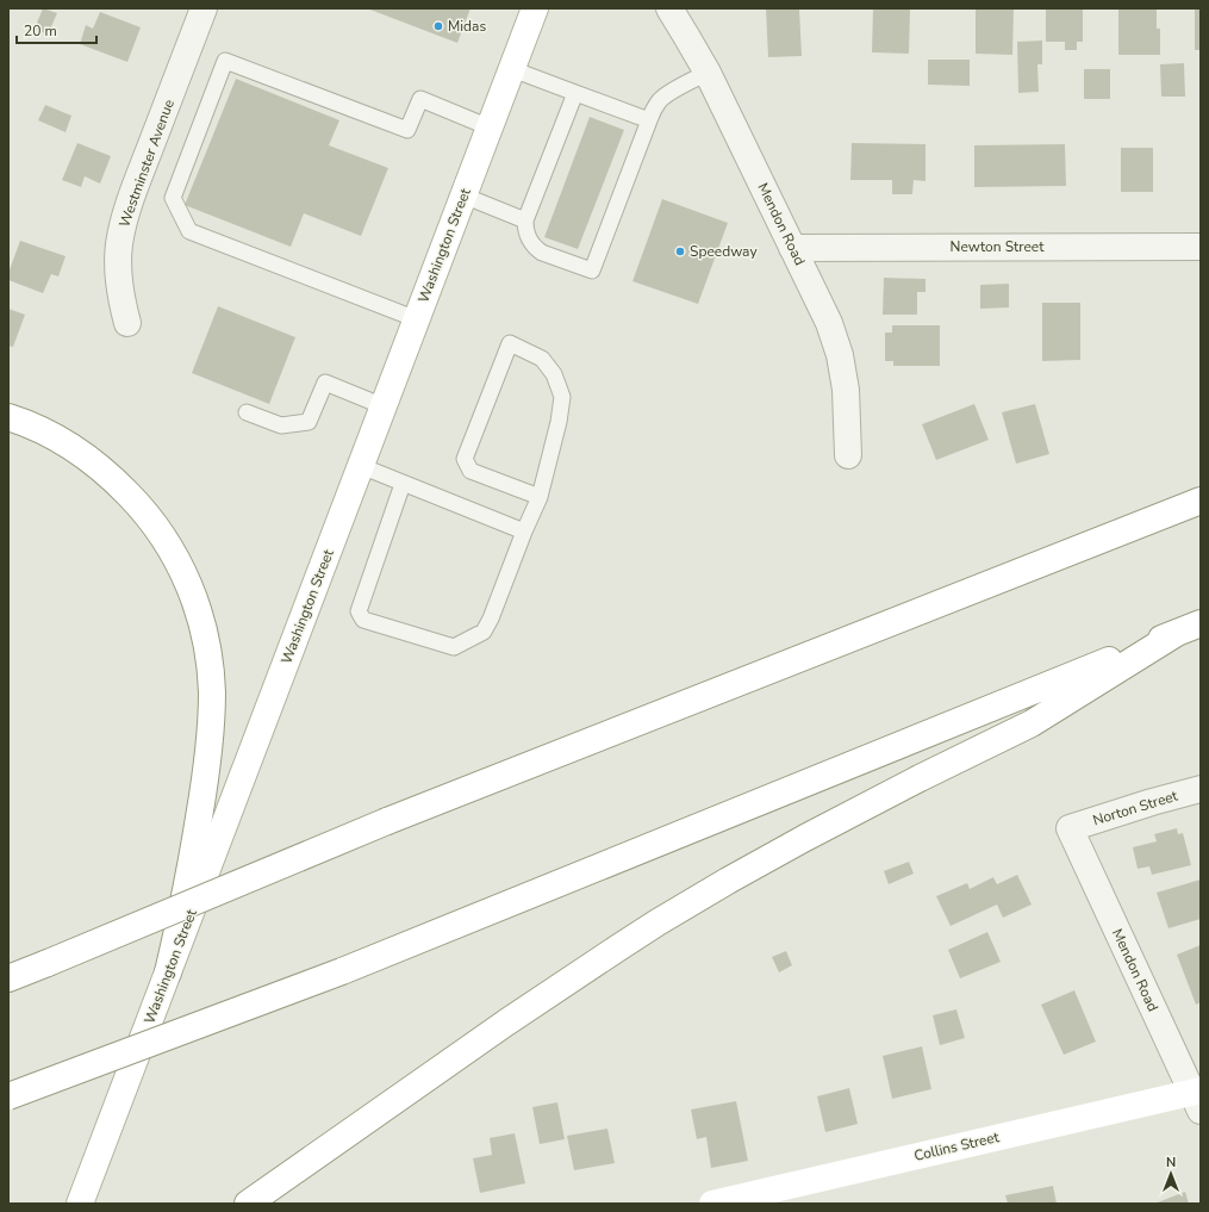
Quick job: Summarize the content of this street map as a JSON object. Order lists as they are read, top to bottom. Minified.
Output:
{"streets":{"main road":["Washington Street","Collins Street"],"street":["Westminster Avenue","Mendon Road","Newton Street","Norton Street"]},"crossings":[["Mendon Road","Newton Street"],["Mendon Road","Norton Street"],["Mendon Road","Collins Street"]],"places":["Midas","Speedway"],"scale_bar":"20 m","north":"top"}
